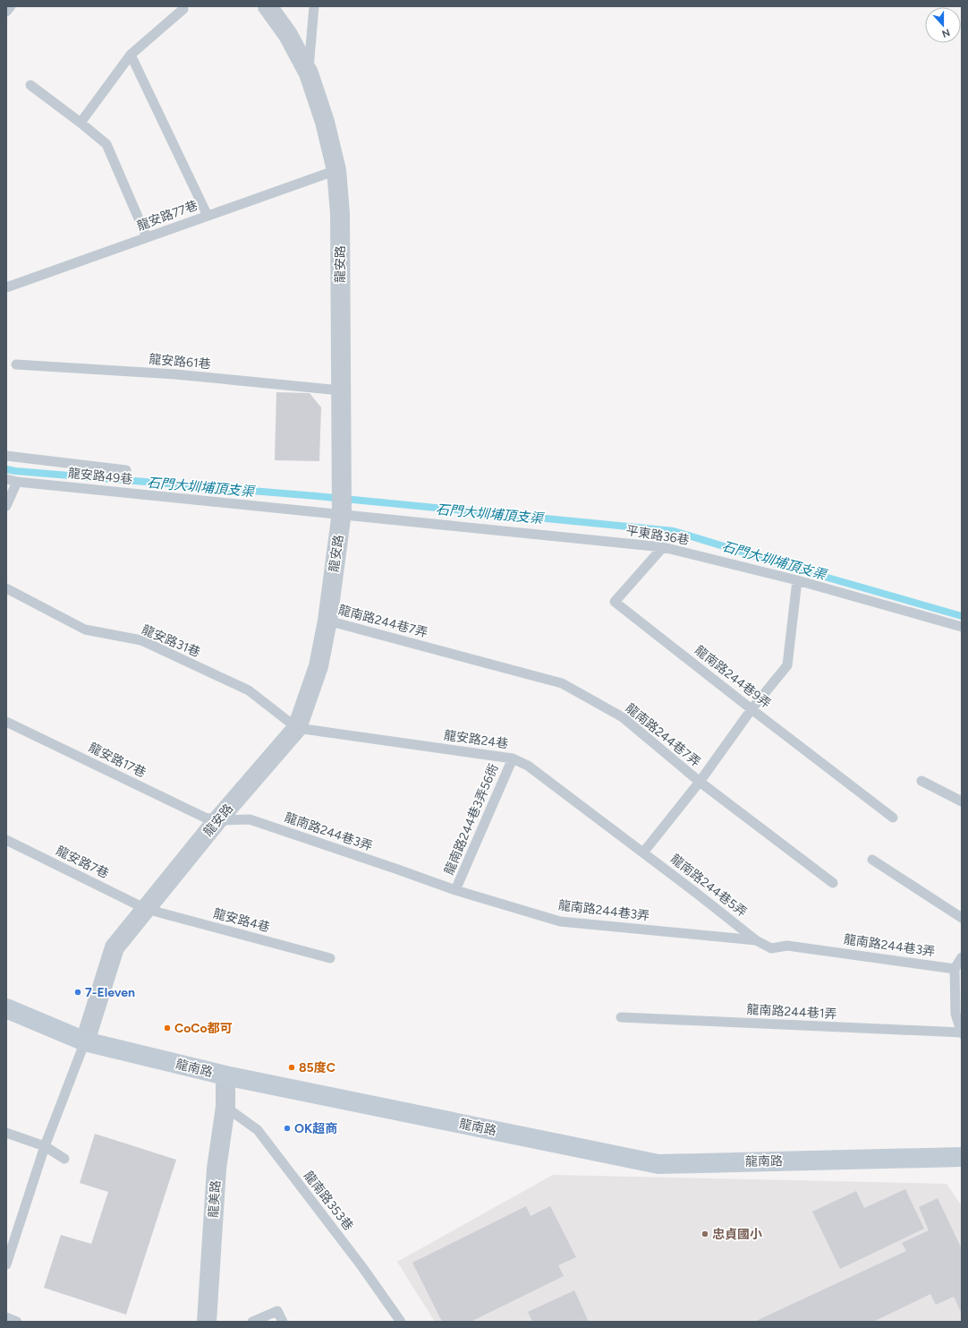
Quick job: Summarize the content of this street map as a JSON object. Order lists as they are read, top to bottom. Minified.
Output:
{"streets":{"main road":["龍南路"],"street":["龍安路","龍美路"],"lane":["龍安路77巷","龍安路61巷","龍安路49巷","平東路36巷","龍南路244巷7弄","龍安路31巷","龍南路244巷9弄","龍安路24巷","龍安路17巷","龍南路244巷3弄56衖","龍南路244巷3弄","龍安路7巷","龍南路244巷5弄","龍安路4巷","龍南路244巷1弄","龍南路353巷"]},"crossings":[["龍安路77巷","龍安路"],["龍安路","龍安路61巷"],["龍安路","龍安路49巷"],["龍安路","平東路36巷"],["龍安路","龍南路244巷7弄"],["龍安路","龍安路31巷"],["龍安路","龍安路24巷"],["龍安路","龍安路17巷"],["龍安路","龍南路244巷3弄"],["龍安路","龍安路7巷"],["龍安路","龍安路4巷"],["龍安路","龍南路"],["龍安路49巷","平東路36巷"],["平東路36巷","龍南路244巷9弄"],["龍安路31巷","龍安路24巷"],["龍安路24巷","龍南路244巷3弄56衖"],["龍安路24巷","龍南路244巷5弄"],["龍安路17巷","龍南路244巷3弄"],["龍南路244巷3弄56衖","龍南路244巷3弄"],["龍南路244巷3弄","龍南路244巷5弄"],["龍安路7巷","龍安路4巷"],["龍南路","龍美路"],["龍美路","龍南路353巷"]],"water":["石門大圳埔頂支渠"],"places":["7-Eleven","CoCo都可","85度C","OK超商","忠貞國小"],"north":"bottom"}
